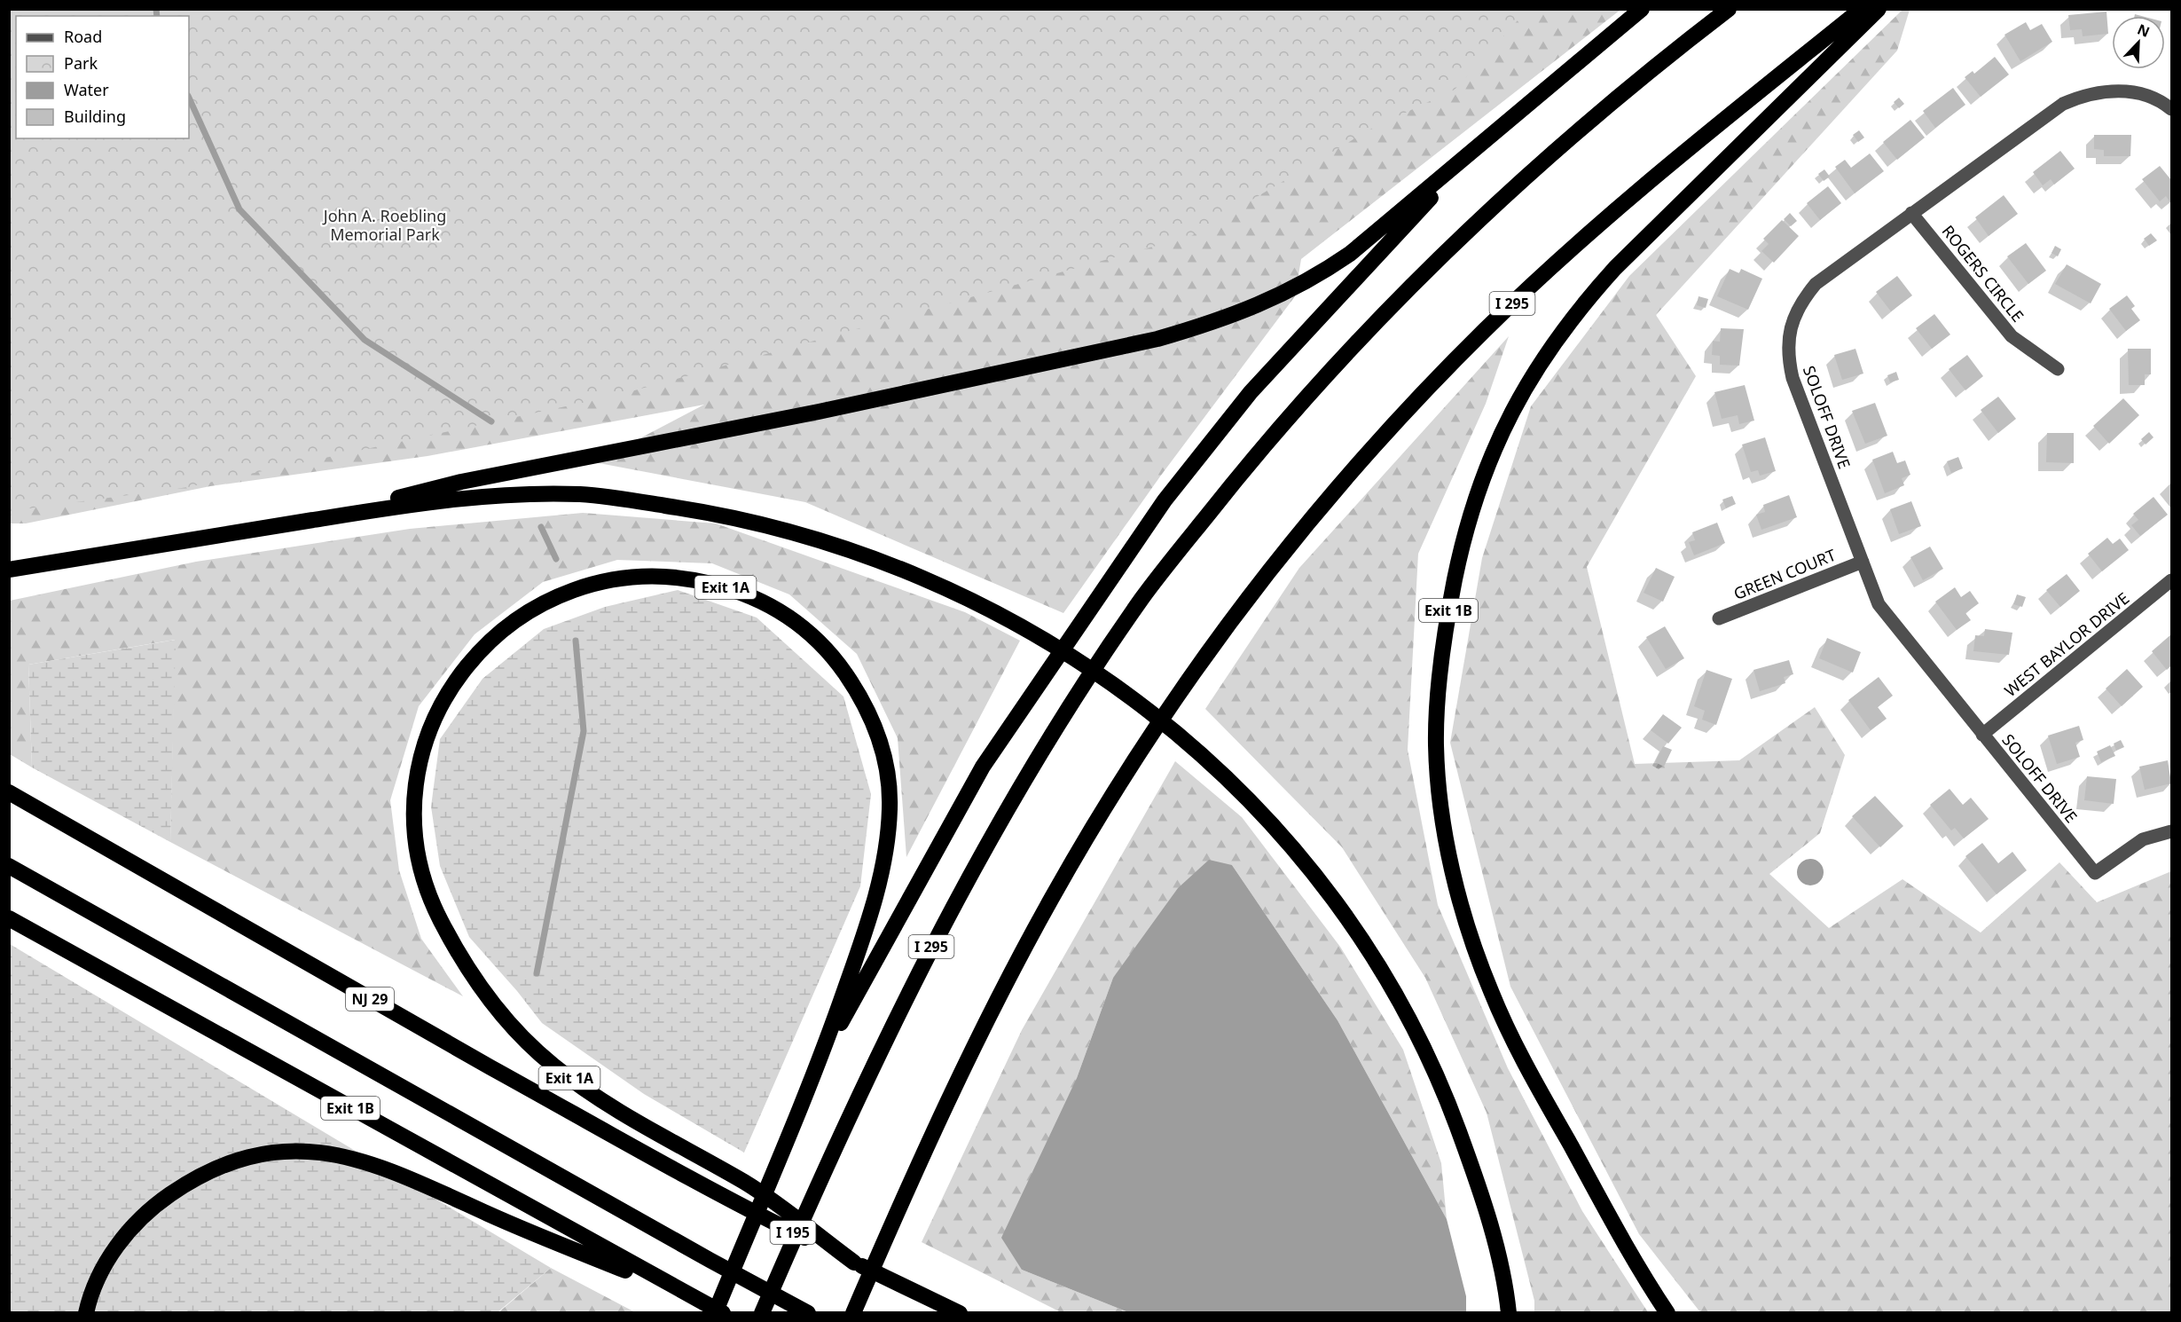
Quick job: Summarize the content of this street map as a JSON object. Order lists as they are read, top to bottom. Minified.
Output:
{"streets":{"highway":["I 295","Exit 1A","Exit 1B","NJ 29","I 195"],"street":["ROGERS CIRCLE","SOLOFF DRIVE","GREEN COURT","WEST BAYLOR DRIVE"]},"crossings":[["ROGERS CIRCLE","SOLOFF DRIVE"],["SOLOFF DRIVE","GREEN COURT"],["SOLOFF DRIVE","WEST BAYLOR DRIVE"],["Exit 1A","I 195"],["NJ 29","I 195"]],"parks":["John A. Roebling Memorial Park"],"legend":["Road","Park","Water","Building"],"north":"top right"}
